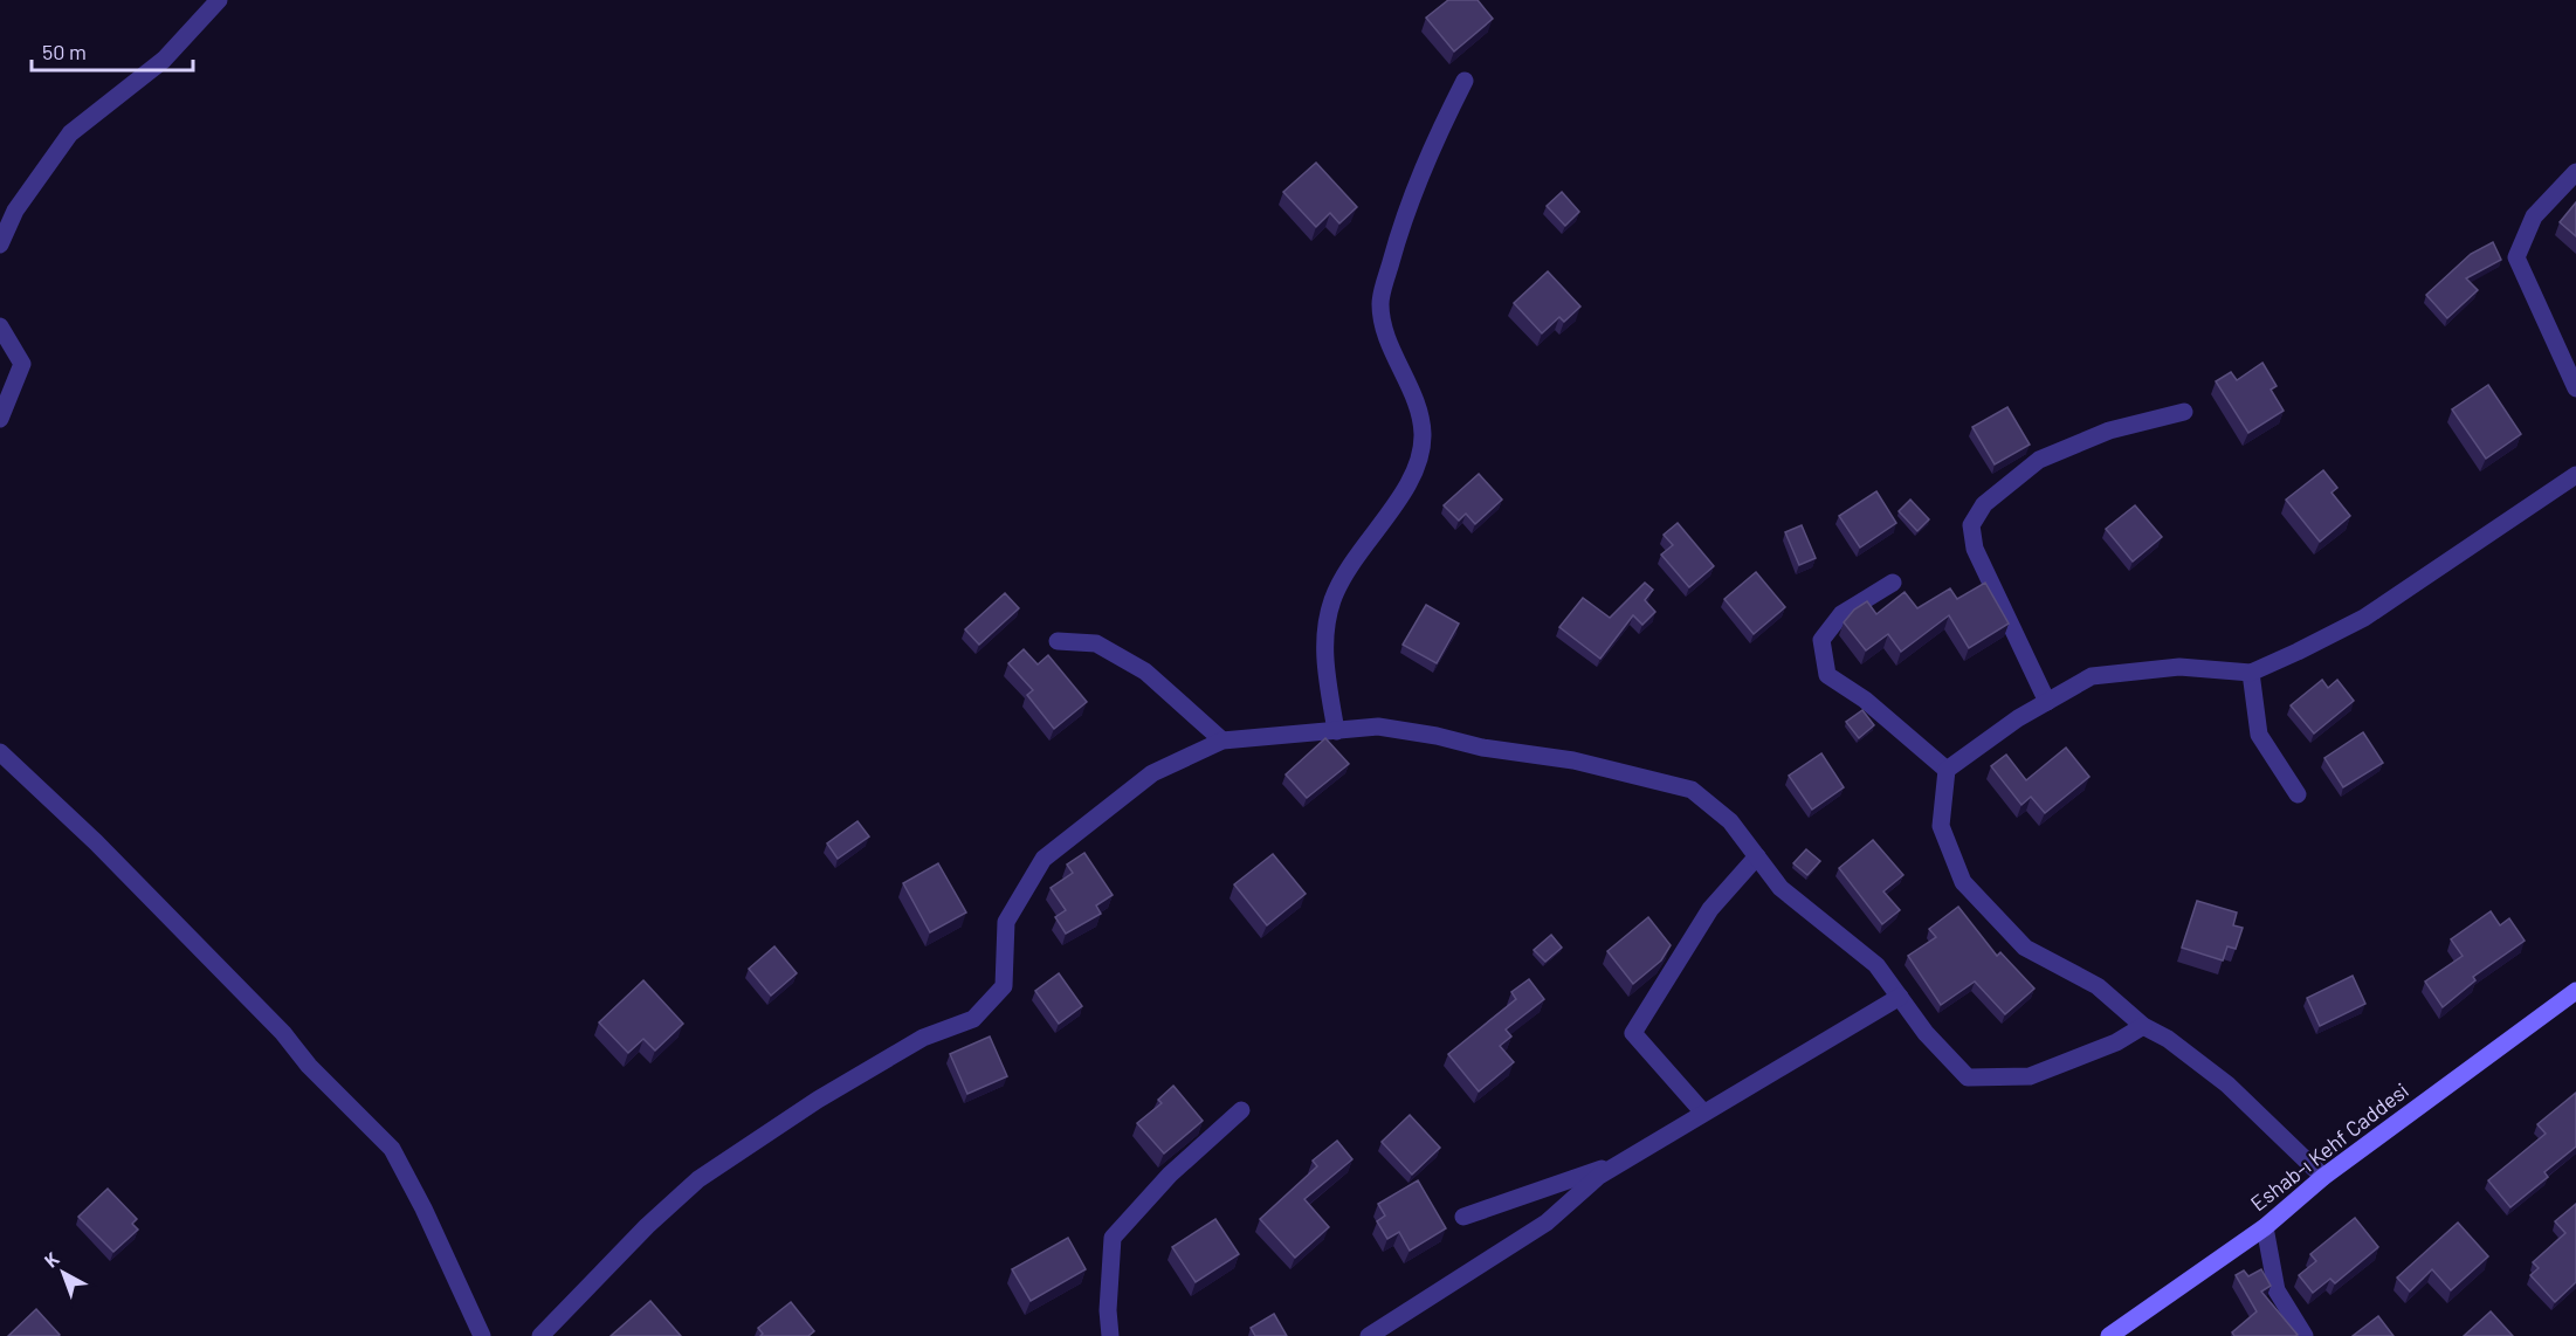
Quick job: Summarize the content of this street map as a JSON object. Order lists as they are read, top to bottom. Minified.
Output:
{"streets":{"street":["Eshab-ı Kehf Caddesi"]},"scale_bar":"50 m","north":"top left"}
